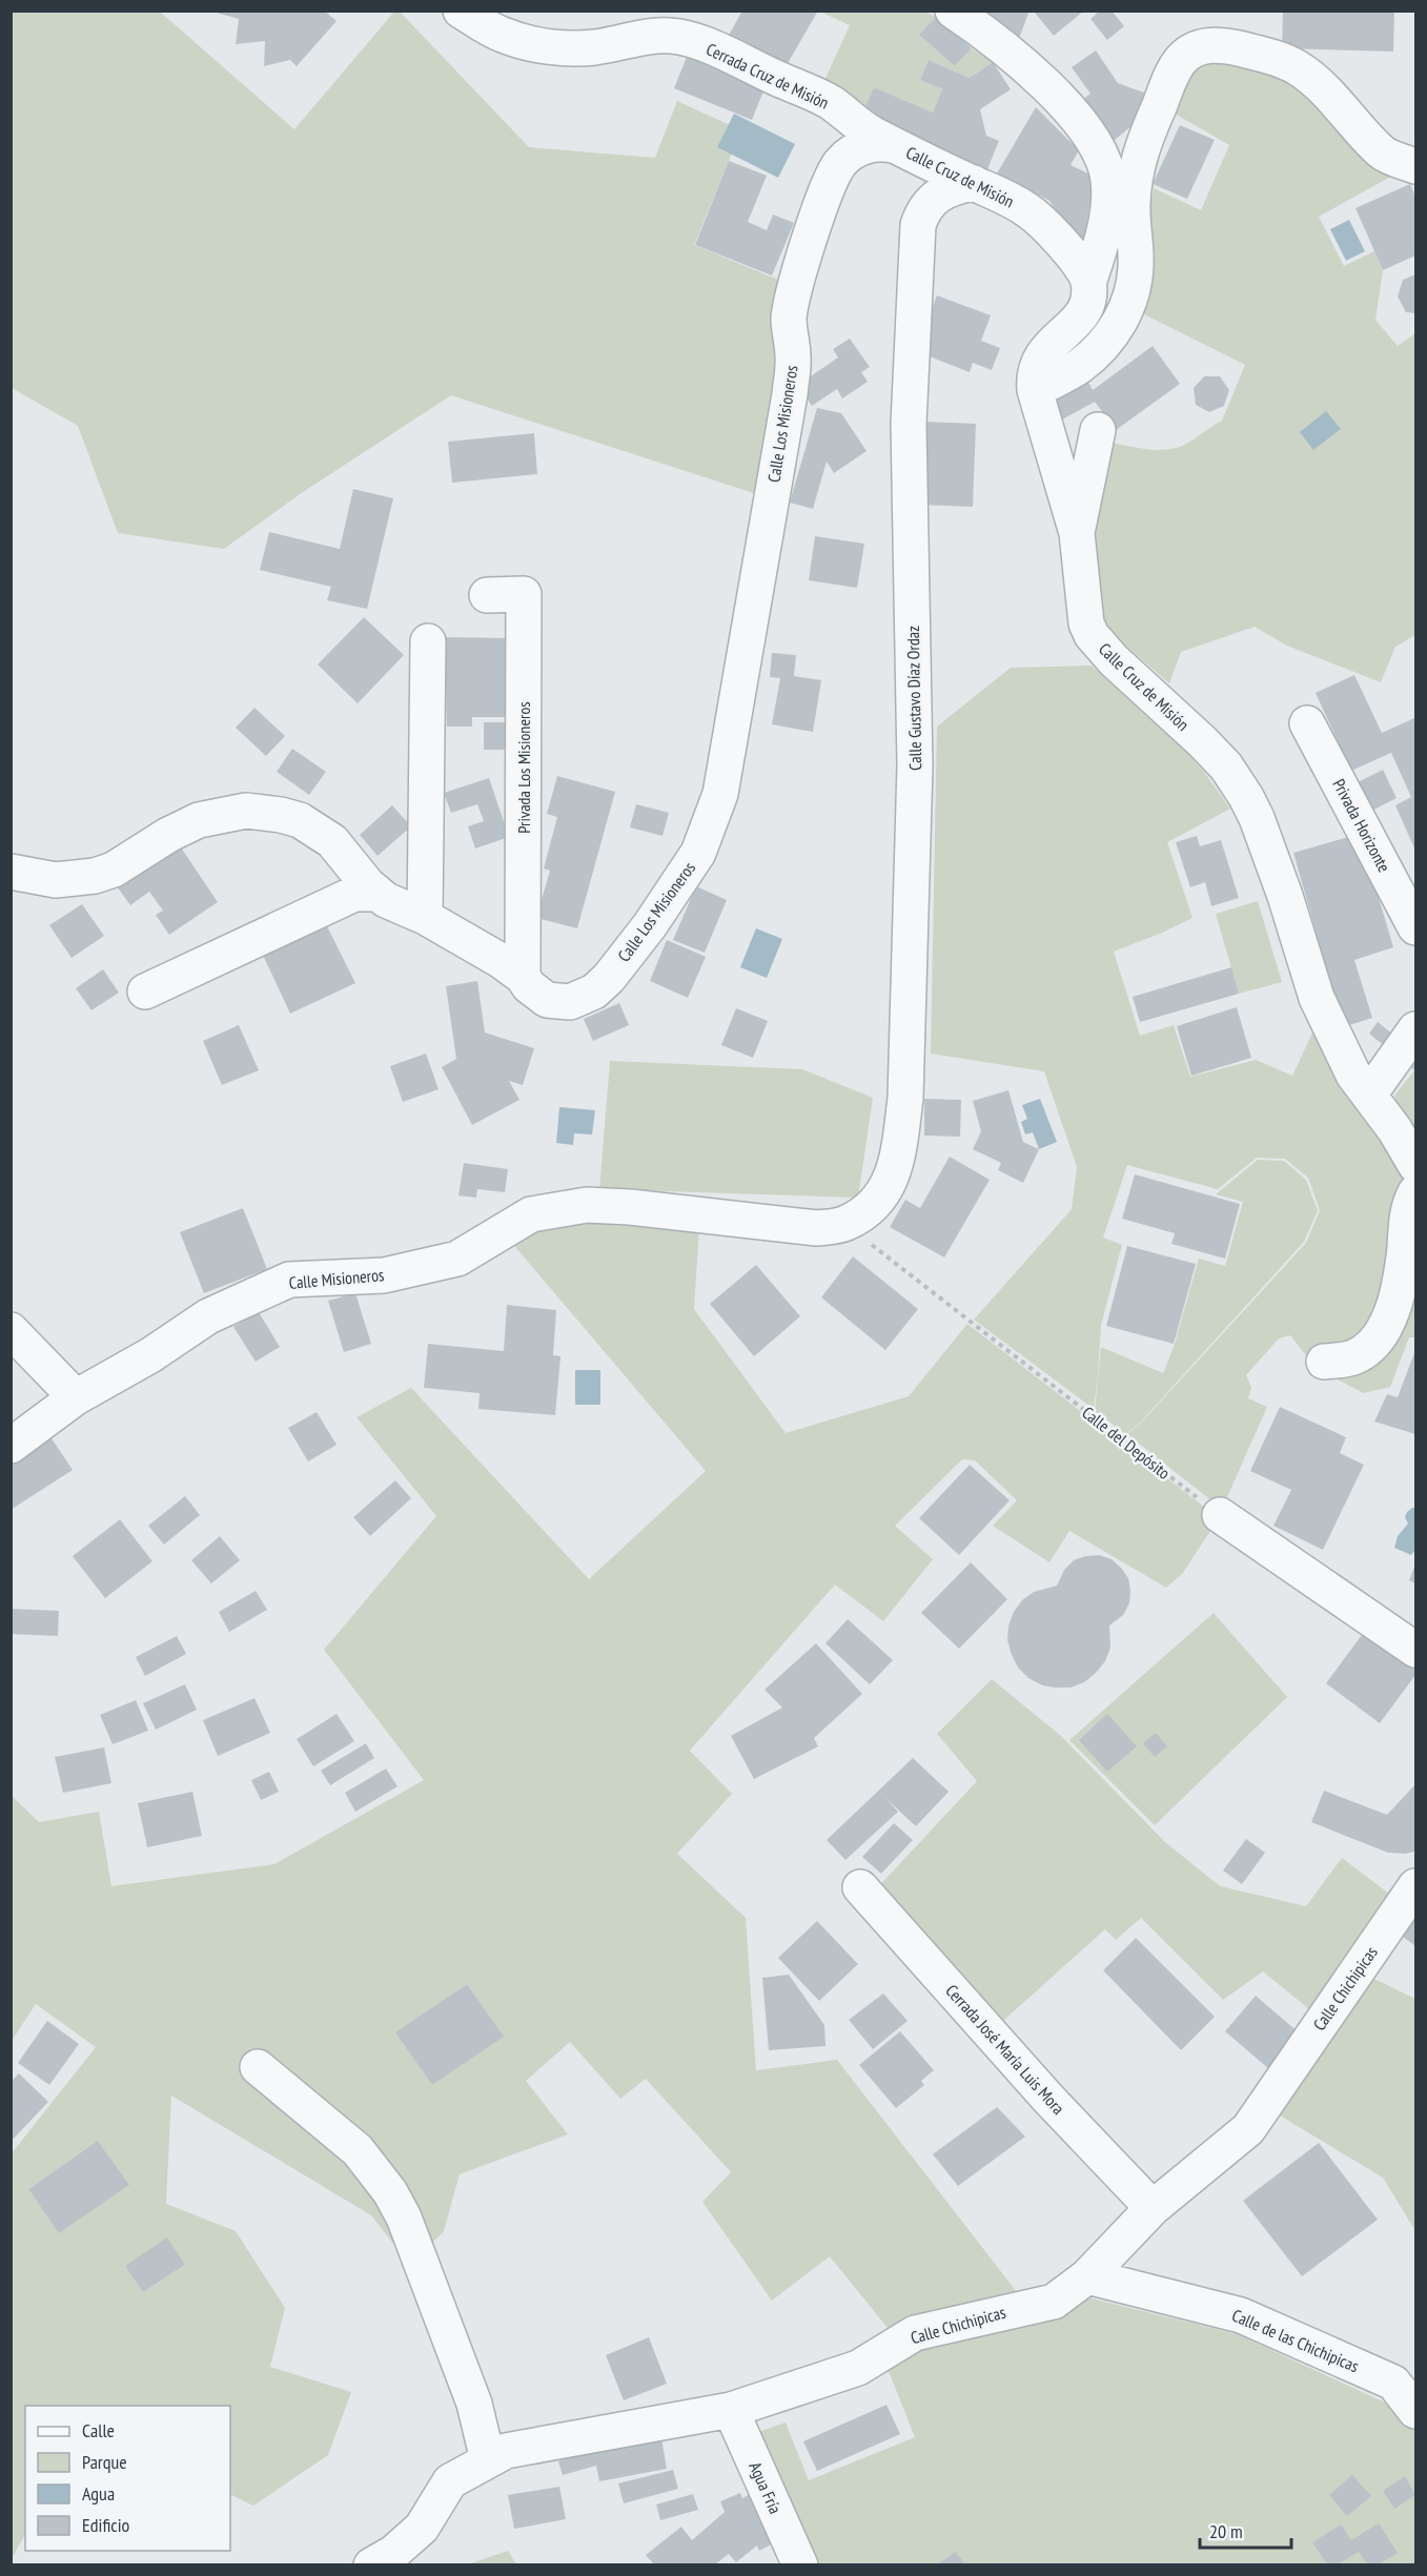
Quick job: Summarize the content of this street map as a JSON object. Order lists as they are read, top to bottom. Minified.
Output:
{"streets":{"street":["Cerrada Cruz de Misión","Calle Cruz de Misión","Calle Los Misioneros","Calle Gustavo Díaz Ordaz","Privada Los Misioneros","Privada Horizonte","Calle Misioneros","Calle Chichipicas","Cerrada José María Luis Mora","Calle de las Chichipicas","Agua Fría"],"path":["Calle del Depósito"]},"crossings":[["Cerrada Cruz de Misión","Calle Cruz de Misión"],["Calle Cruz de Misión","Calle Los Misioneros"],["Calle Cruz de Misión","Calle Gustavo Díaz Ordaz"],["Calle Los Misioneros","Privada Los Misioneros"],["Calle Gustavo Díaz Ordaz","Calle Misioneros"],["Calle Gustavo Díaz Ordaz","Calle del Depósito"],["Calle Misioneros","Calle del Depósito"],["Calle Chichipicas","Cerrada José María Luis Mora"],["Calle Chichipicas","Calle de las Chichipicas"],["Calle Chichipicas","Agua Fría"]],"legend":["Calle","Parque","Agua","Edificio"],"scale_bar":"20 m"}
